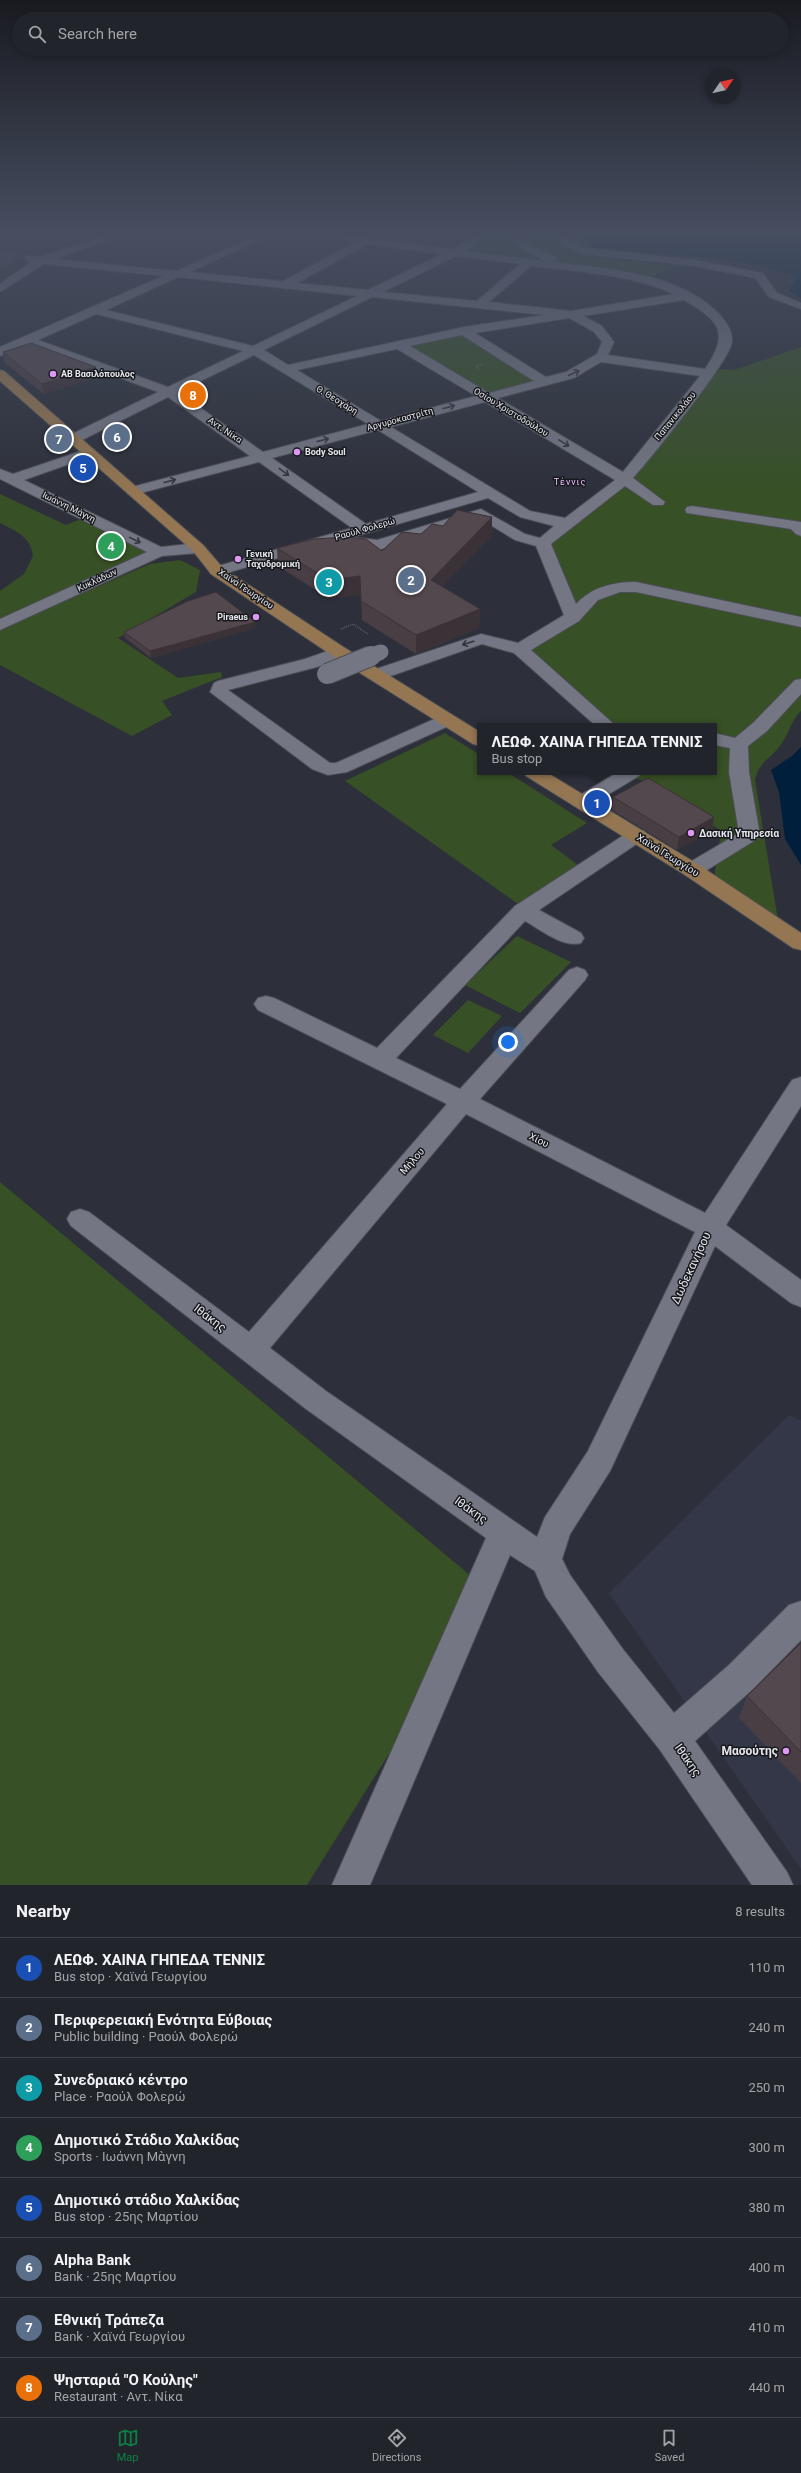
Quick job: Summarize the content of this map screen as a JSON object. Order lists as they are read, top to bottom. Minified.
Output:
{"streets":{"main road":["Χαϊνά Γεωργίου"],"street":["Θ. Θεοχάρη","Οσίου Χριστοδούλου","Παπανικολάου","Αργυροκαστρίτη","Αντ. Νίκα","Ιωάννη Μὰγνη","Ραούλ Φολερώ","Κυκλάδων","Χίου","Μήλου","Δωδεκανήσου","Ιθάκης"]},"crossings":[["Θ. Θεοχάρη","Παπανικολάου"],["Θ. Θεοχάρη","Αργυροκαστρίτη"],["Θ. Θεοχάρη","Ραούλ Φολερώ"],["Οσίου Χριστοδούλου","Παπανικολάου"],["Οσίου Χριστοδούλου","Αργυροκαστρίτη"],["Αργυροκαστρίτη","Αντ. Νίκα"],["Αργυροκαστρίτη","Χαϊνά Γεωργίου"],["Αντ. Νίκα","Ραούλ Φολερώ"],["Ιωάννη Μὰγνη","Κυκλάδων"],["Ραούλ Φολερώ","Χαϊνά Γεωργίου"],["Κυκλάδων","Χαϊνά Γεωργίου"],["Χίου","Μήλου"],["Χίου","Δωδεκανήσου"],["Μήλου","Ιθάκης"],["Δωδεκανήσου","Ιθάκης"]],"one_way":["Ιωάννη Μὰγνη"],"districts":["Τέννις"],"places":["ΑΒ Βασιλόπουλος","Body Soul","Γενική Ταχυδρομική","Piraeus","Δασική Υπηρεσία","Μασούτης"],"north":"top right","page":{"search":"Search here","pins":["8","6","7","5","4","2","3","1"],"popup":["ΛΕΩΦ. ΧΑΙΝΑ ΓΗΠΕΔΑ ΤΕΝΝΙΣ","Bus stop"],"heading":["Nearby","8 results"],"list":[{"mark":"1","name":"ΛΕΩΦ. ΧΑΙΝΑ ΓΗΠΕΔΑ ΤΕΝΝΙΣ","note":"Bus stop · Χαϊνά Γεωργίου","value":"110 m"},{"mark":"2","name":"Περιφερειακή Ενότητα Εύβοιας","note":"Public building · Ραούλ Φολερώ","value":"240 m"},{"mark":"3","name":"Συνεδριακό κέντρο","note":"Place · Ραούλ Φολερώ","value":"250 m"},{"mark":"4","name":"Δημοτικό Στάδιο Χαλκίδας","note":"Sports · Ιωάννη Μὰγνη","value":"300 m"},{"mark":"5","name":"Δημοτικό στάδιο Χαλκίδας","note":"Bus stop · 25ης Μαρτίου","value":"380 m"},{"mark":"6","name":"Alpha Bank","note":"Bank · 25ης Μαρτίου","value":"400 m"},{"mark":"7","name":"Εθνική Τράπεζα","note":"Bank · Χαϊνά Γεωργίου","value":"410 m"},{"mark":"8","name":"Ψησταριά \"Ο Κούλης\"","note":"Restaurant · Αντ. Νίκα","value":"440 m"}],"nav":["Map","Directions","Saved"]}}
